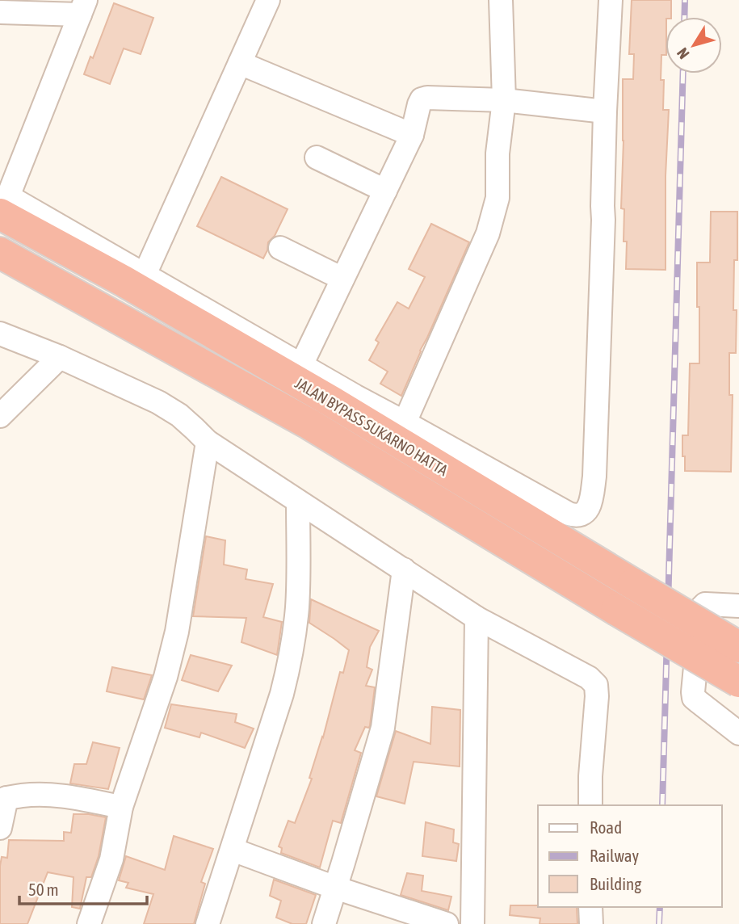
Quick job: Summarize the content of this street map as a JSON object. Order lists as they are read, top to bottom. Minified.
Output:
{"streets":{"highway":["JALAN BYPASS SUKARNO HATTA"]},"legend":["Road","Railway","Building"],"scale_bar":"50 m","north":"bottom left"}
